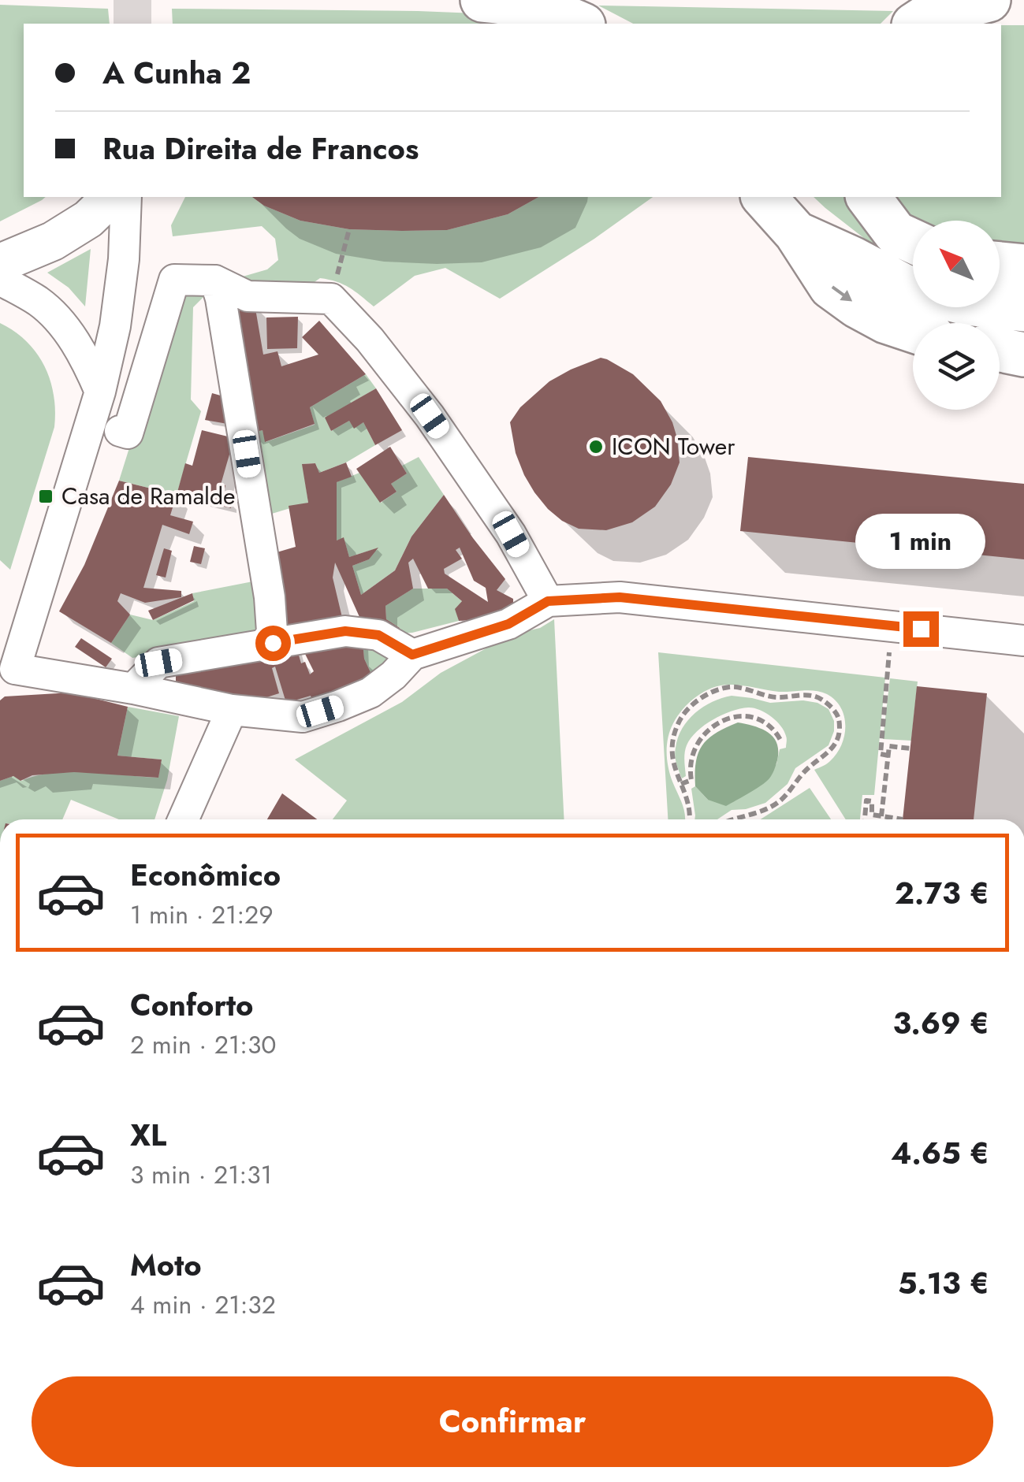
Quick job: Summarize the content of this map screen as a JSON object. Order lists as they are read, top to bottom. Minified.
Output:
{"places":{"other":["ICON Tower"],"transit":["Casa de Ramalde"]},"north":"top left","page":{"banner":["A Cunha 2","Rua Direita de Francos"],"bubble":"1 min","list":[{"name":"Econômico","note":"1 min · 21:29","value":"2.73 €"},{"name":"Conforto","note":"2 min · 21:30","value":"3.69 €"},{"name":"XL","note":"3 min · 21:31","value":"4.65 €"},{"name":"Moto","note":"4 min · 21:32","value":"5.13 €"}],"buttons":"Confirmar"}}
